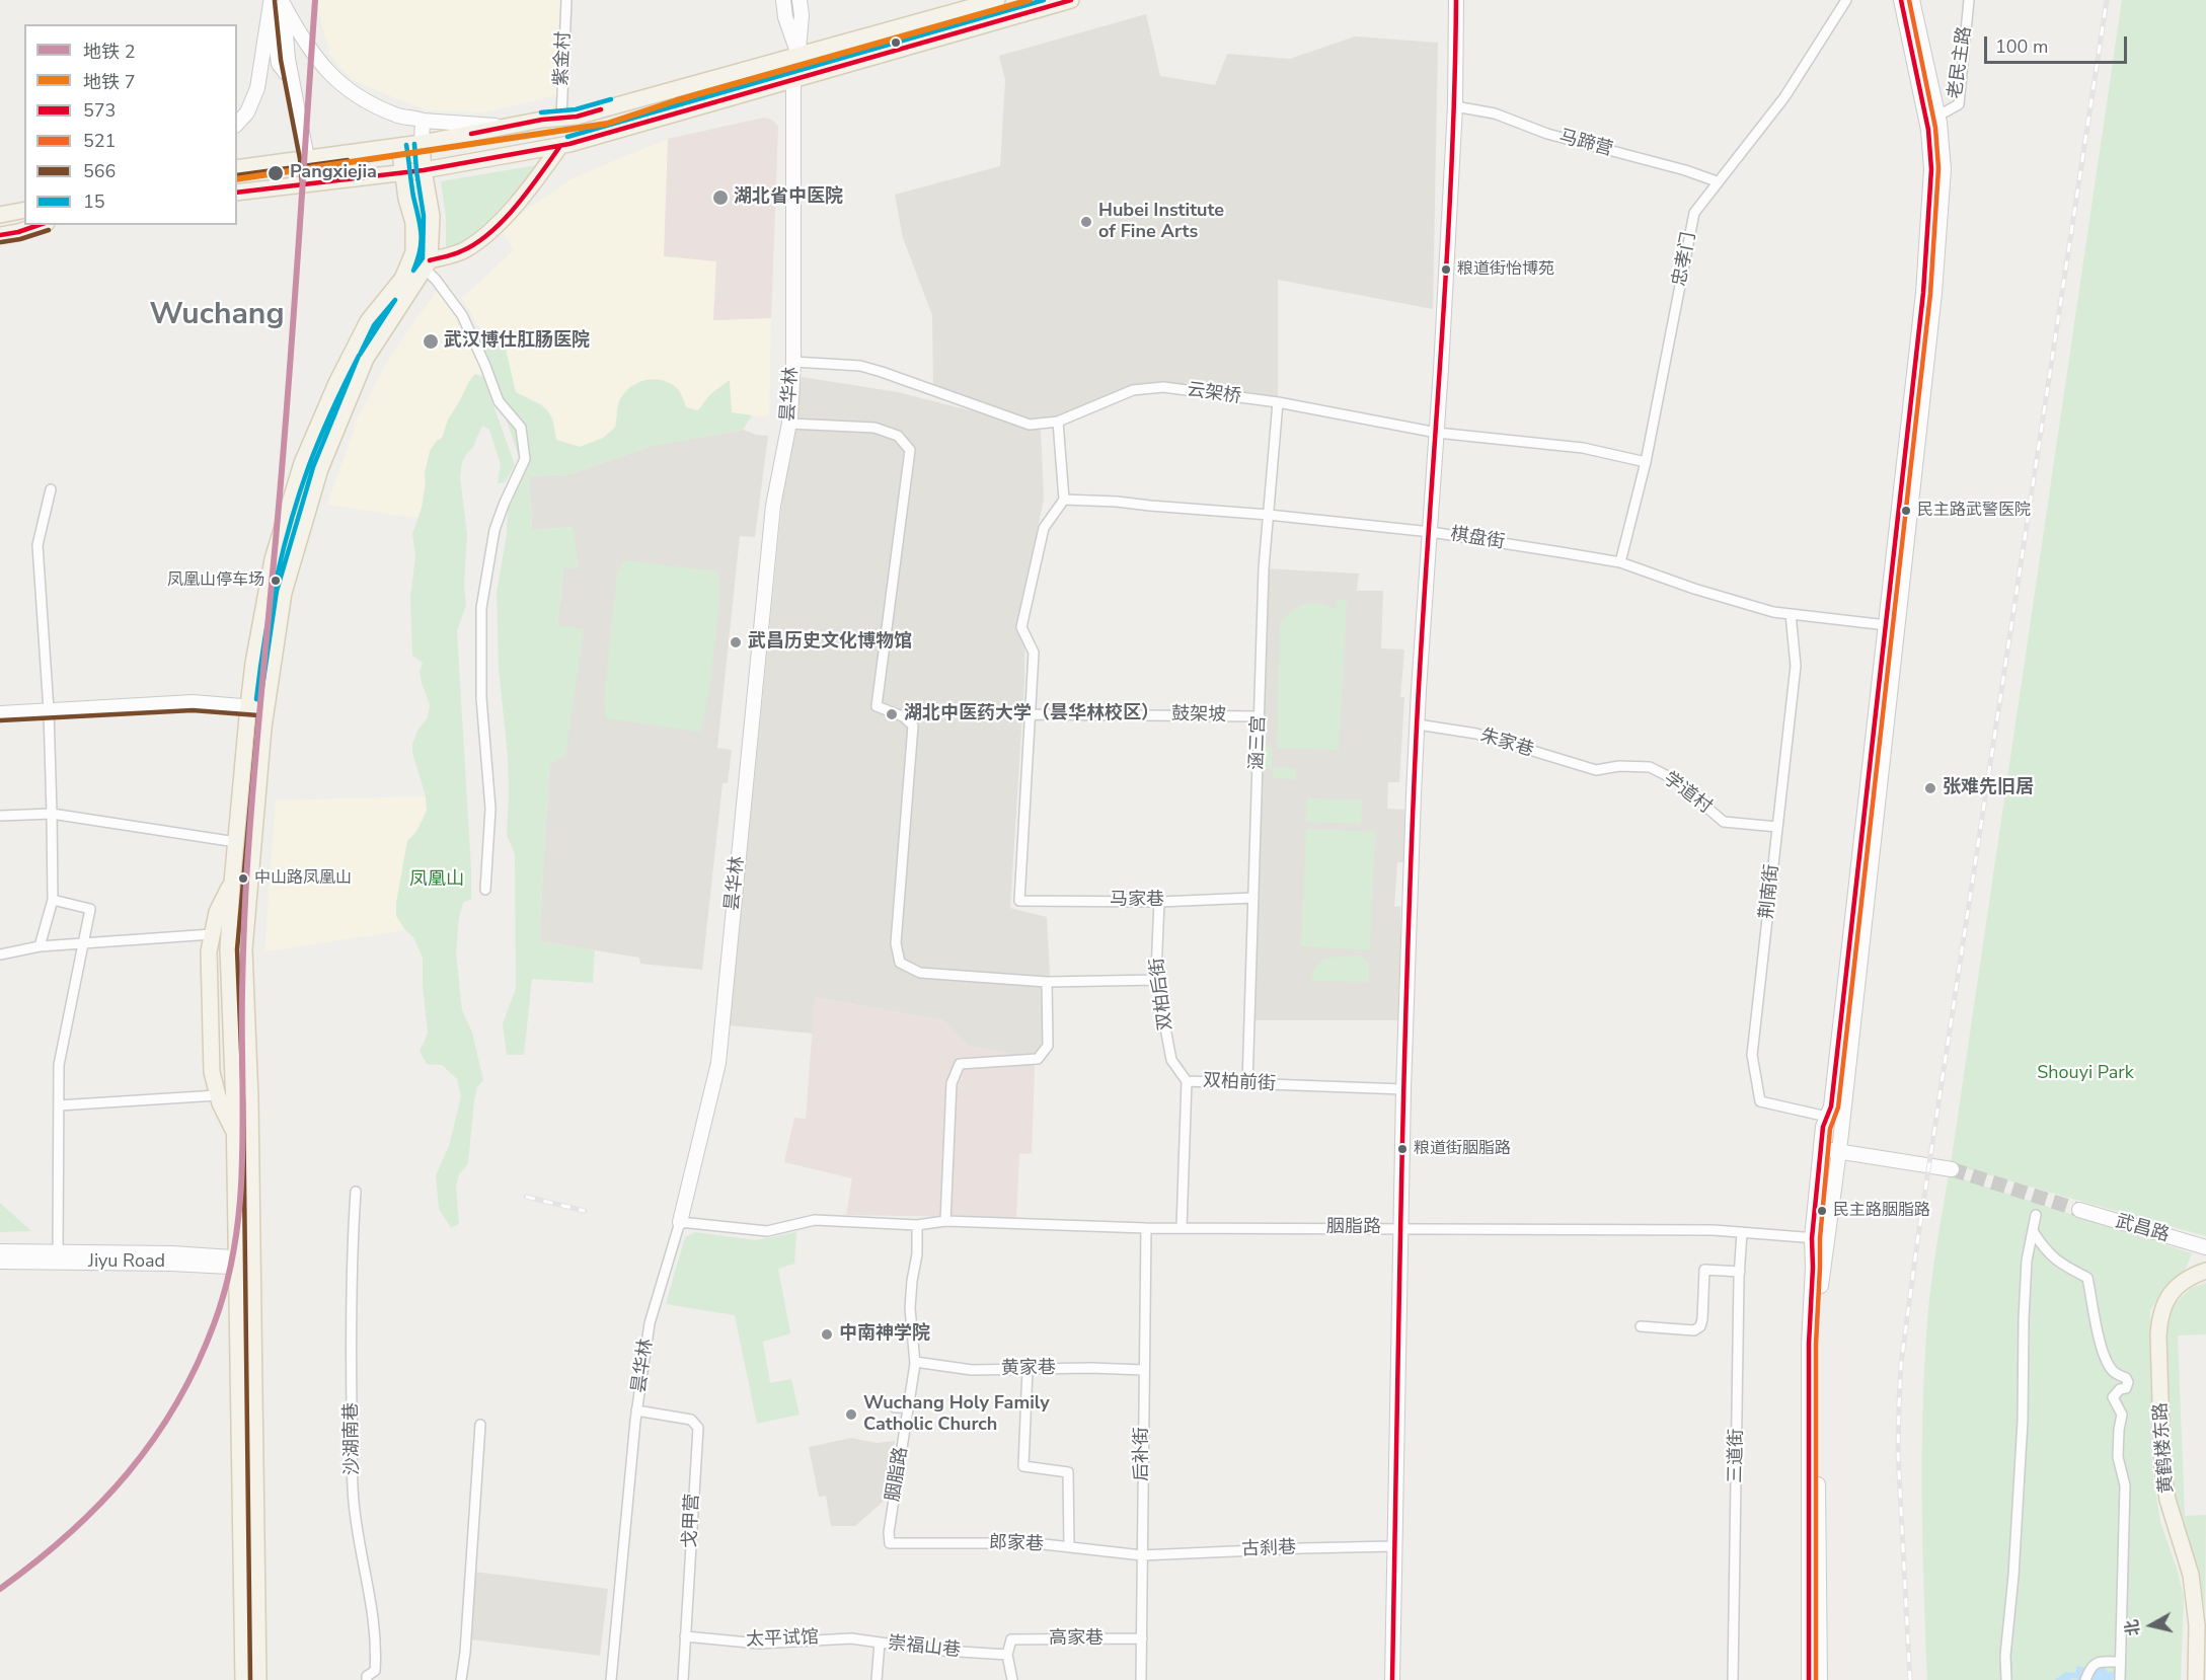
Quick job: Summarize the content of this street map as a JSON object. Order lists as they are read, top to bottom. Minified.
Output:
{"streets":{"main road":["昙华林","武昌路","Jiyu Road","黄鹤楼东路"],"street":["紫金村","老民主路","马蹄营","忠孝门","云架桥","棋盘街","鼓架坡","涵三宫","朱家巷","学道村","荆南街","马家巷","双柏后街","双柏前街","胭脂路","黄家巷","沙湖南巷","后补街","三道街","戈甲营","郎家巷","古刹巷","太平试馆","高家巷","崇福山巷"]},"crossings":[["马蹄营","忠孝门"],["忠孝门","云架桥"],["忠孝门","棋盘街"],["昙华林","云架桥"],["昙华林","胭脂路"],["昙华林","戈甲营"],["云架桥","涵三宫"],["棋盘街","涵三宫"],["棋盘街","荆南街"],["鼓架坡","涵三宫"],["鼓架坡","马家巷"],["涵三宫","马家巷"],["涵三宫","双柏前街"],["朱家巷","学道村"],["学道村","荆南街"],["马家巷","双柏后街"],["双柏后街","双柏前街"],["双柏前街","胭脂路"],["胭脂路","黄家巷"],["胭脂路","后补街"],["胭脂路","三道街"],["胭脂路","郎家巷"],["黄家巷","后补街"],["后补街","郎家巷"],["后补街","古刹巷"],["后补街","高家巷"],["戈甲营","太平试馆"],["郎家巷","古刹巷"],["太平试馆","崇福山巷"],["高家巷","崇福山巷"]],"districts":["Wuchang"],"parks":["凤凰山","Shouyi Park"],"places":["Pangxiejia","湖北省中医院","Hubei Institute of Fine Arts","粮道街怡博苑","武汉博仕肛肠医院","民主路武警医院","凤凰山停车场","武昌历史文化博物馆","湖北中医药大学（昙华林校区）","张难先旧居","中山路凤凰山","粮道街胭脂路","民主路胭脂路","中南神学院","Wuchang Holy Family Catholic Church"],"lines":["metro line 2","metro line 7","transit line 573","transit line 521","transit line 15","transit line 566"],"legend":["地铁 2","地铁 7","573","521","566","15"],"scale_bar":"100 m","north":"left"}
